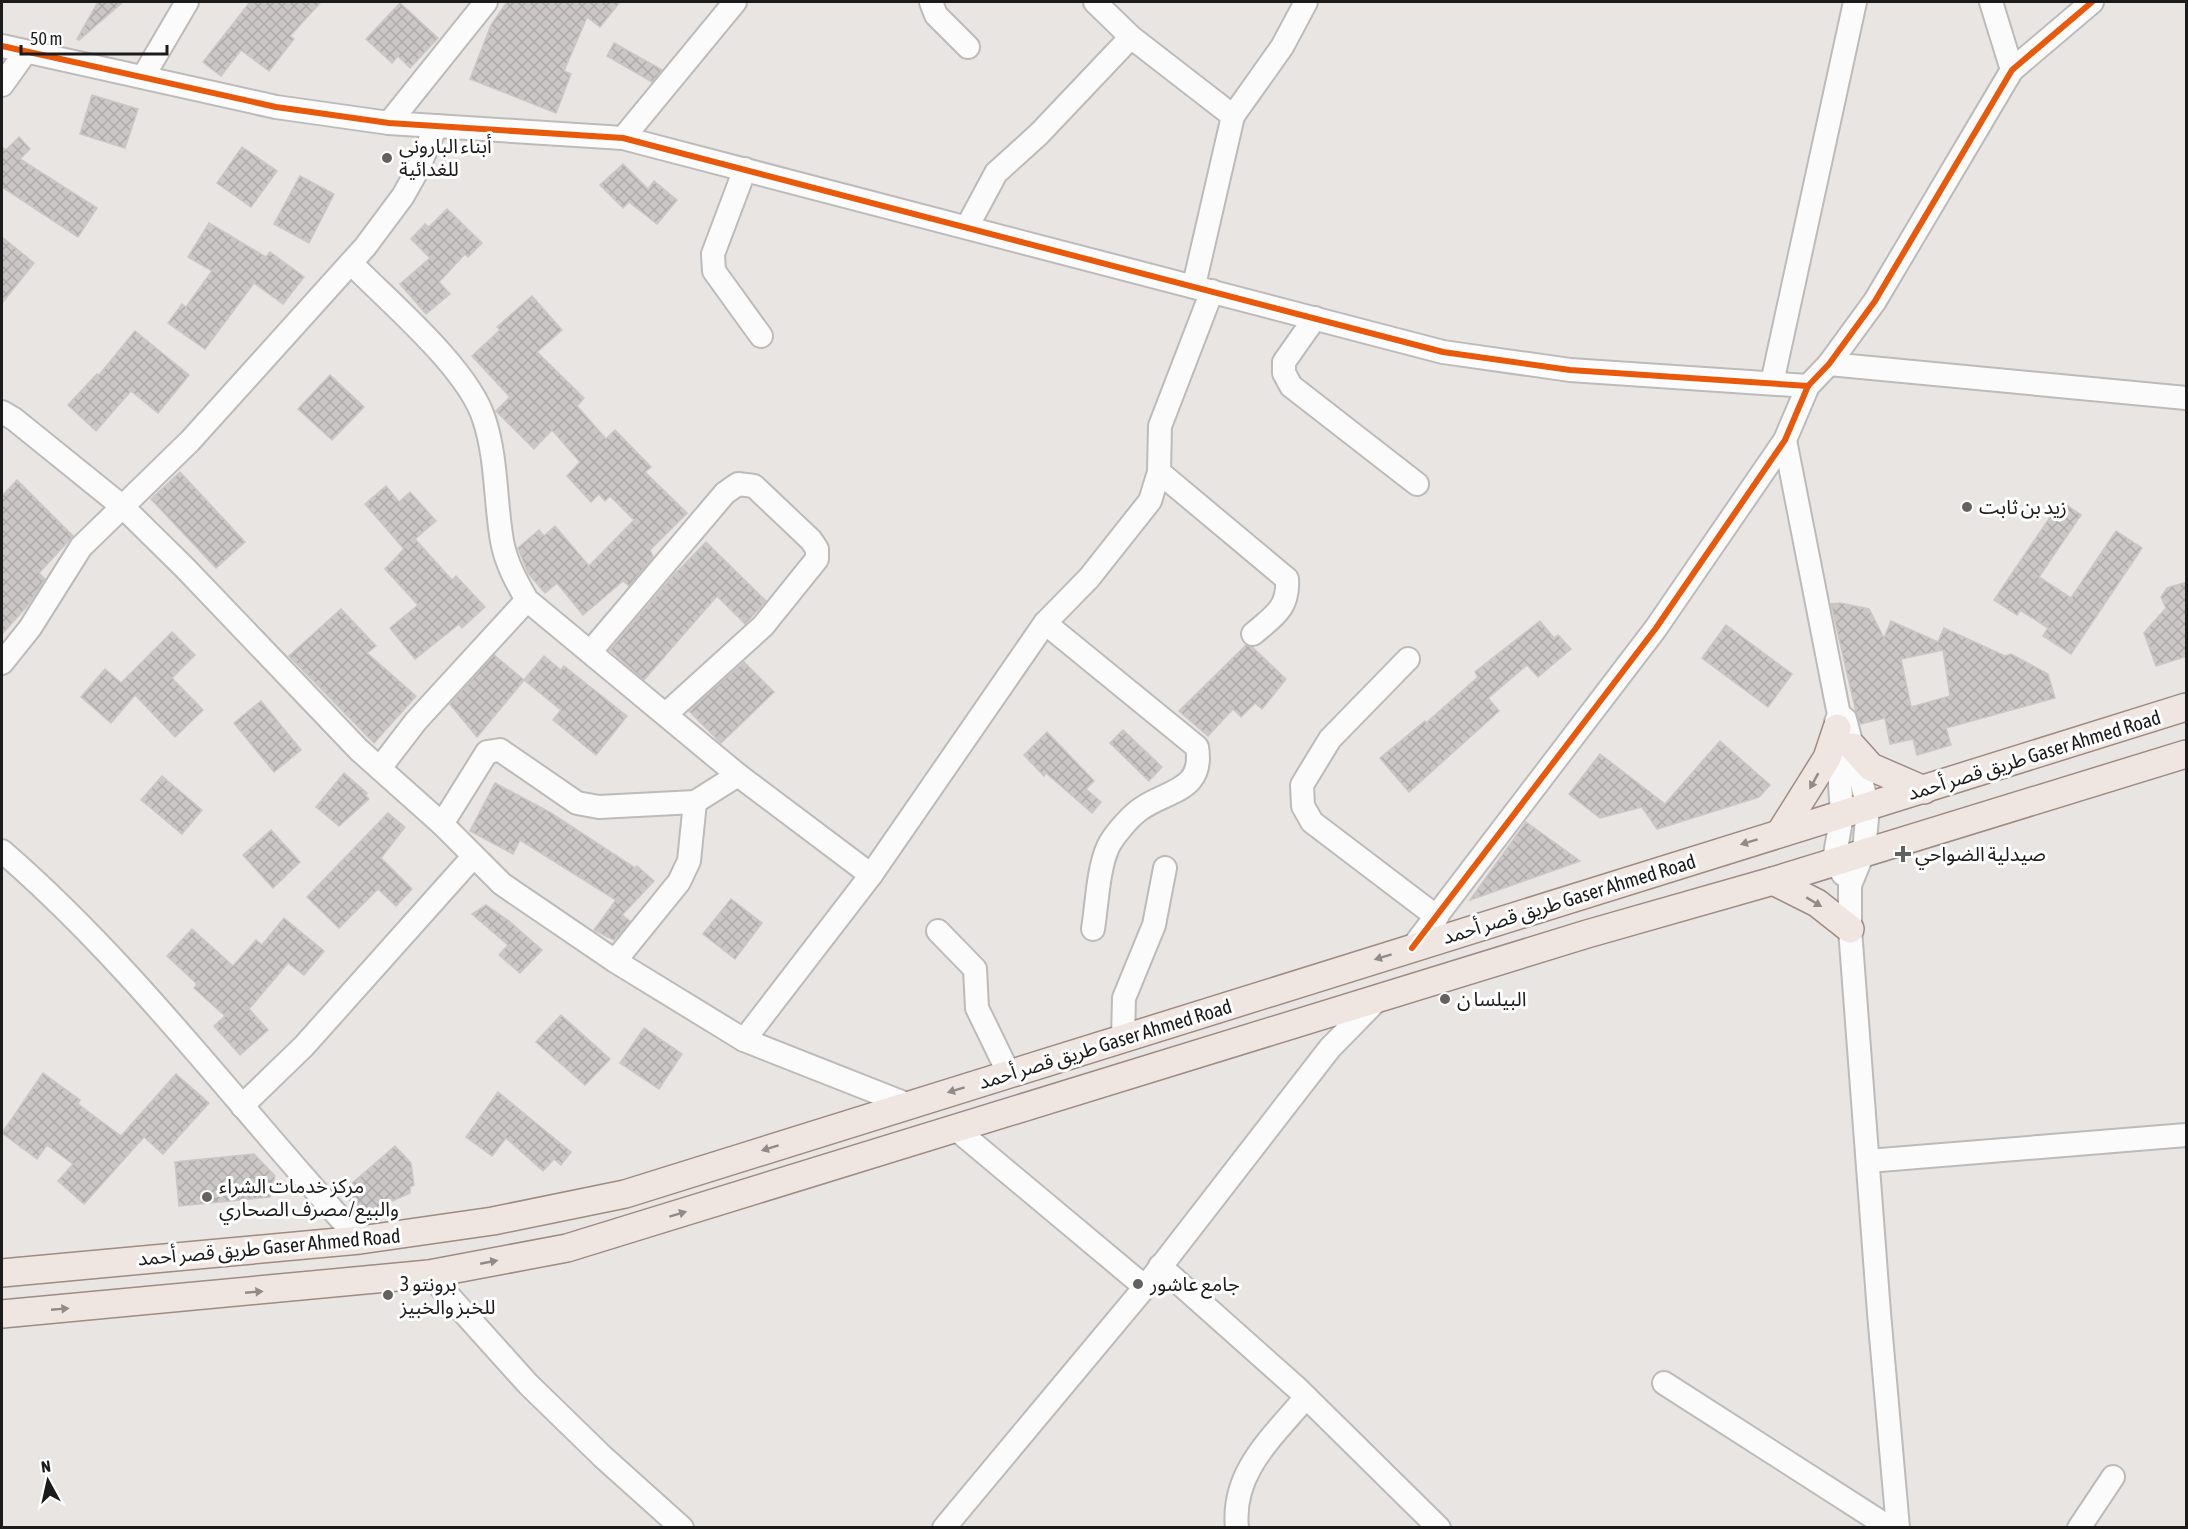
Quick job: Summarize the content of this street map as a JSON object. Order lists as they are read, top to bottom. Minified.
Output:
{"streets":{"main road":["طريق قصر أحمد Gaser Ahmed Road"]},"places":{"other":["أبناء البارونى للغدائية","زيد بن ثابت","البيلسا ن","مركز خدمات الشراء والبيع/مصرف الصحاري","جامع عاشور","برونتو 3 للخبز والخبيز"],"health":["صيدلية الضواحي"]},"scale_bar":"50 m","north":"top"}
